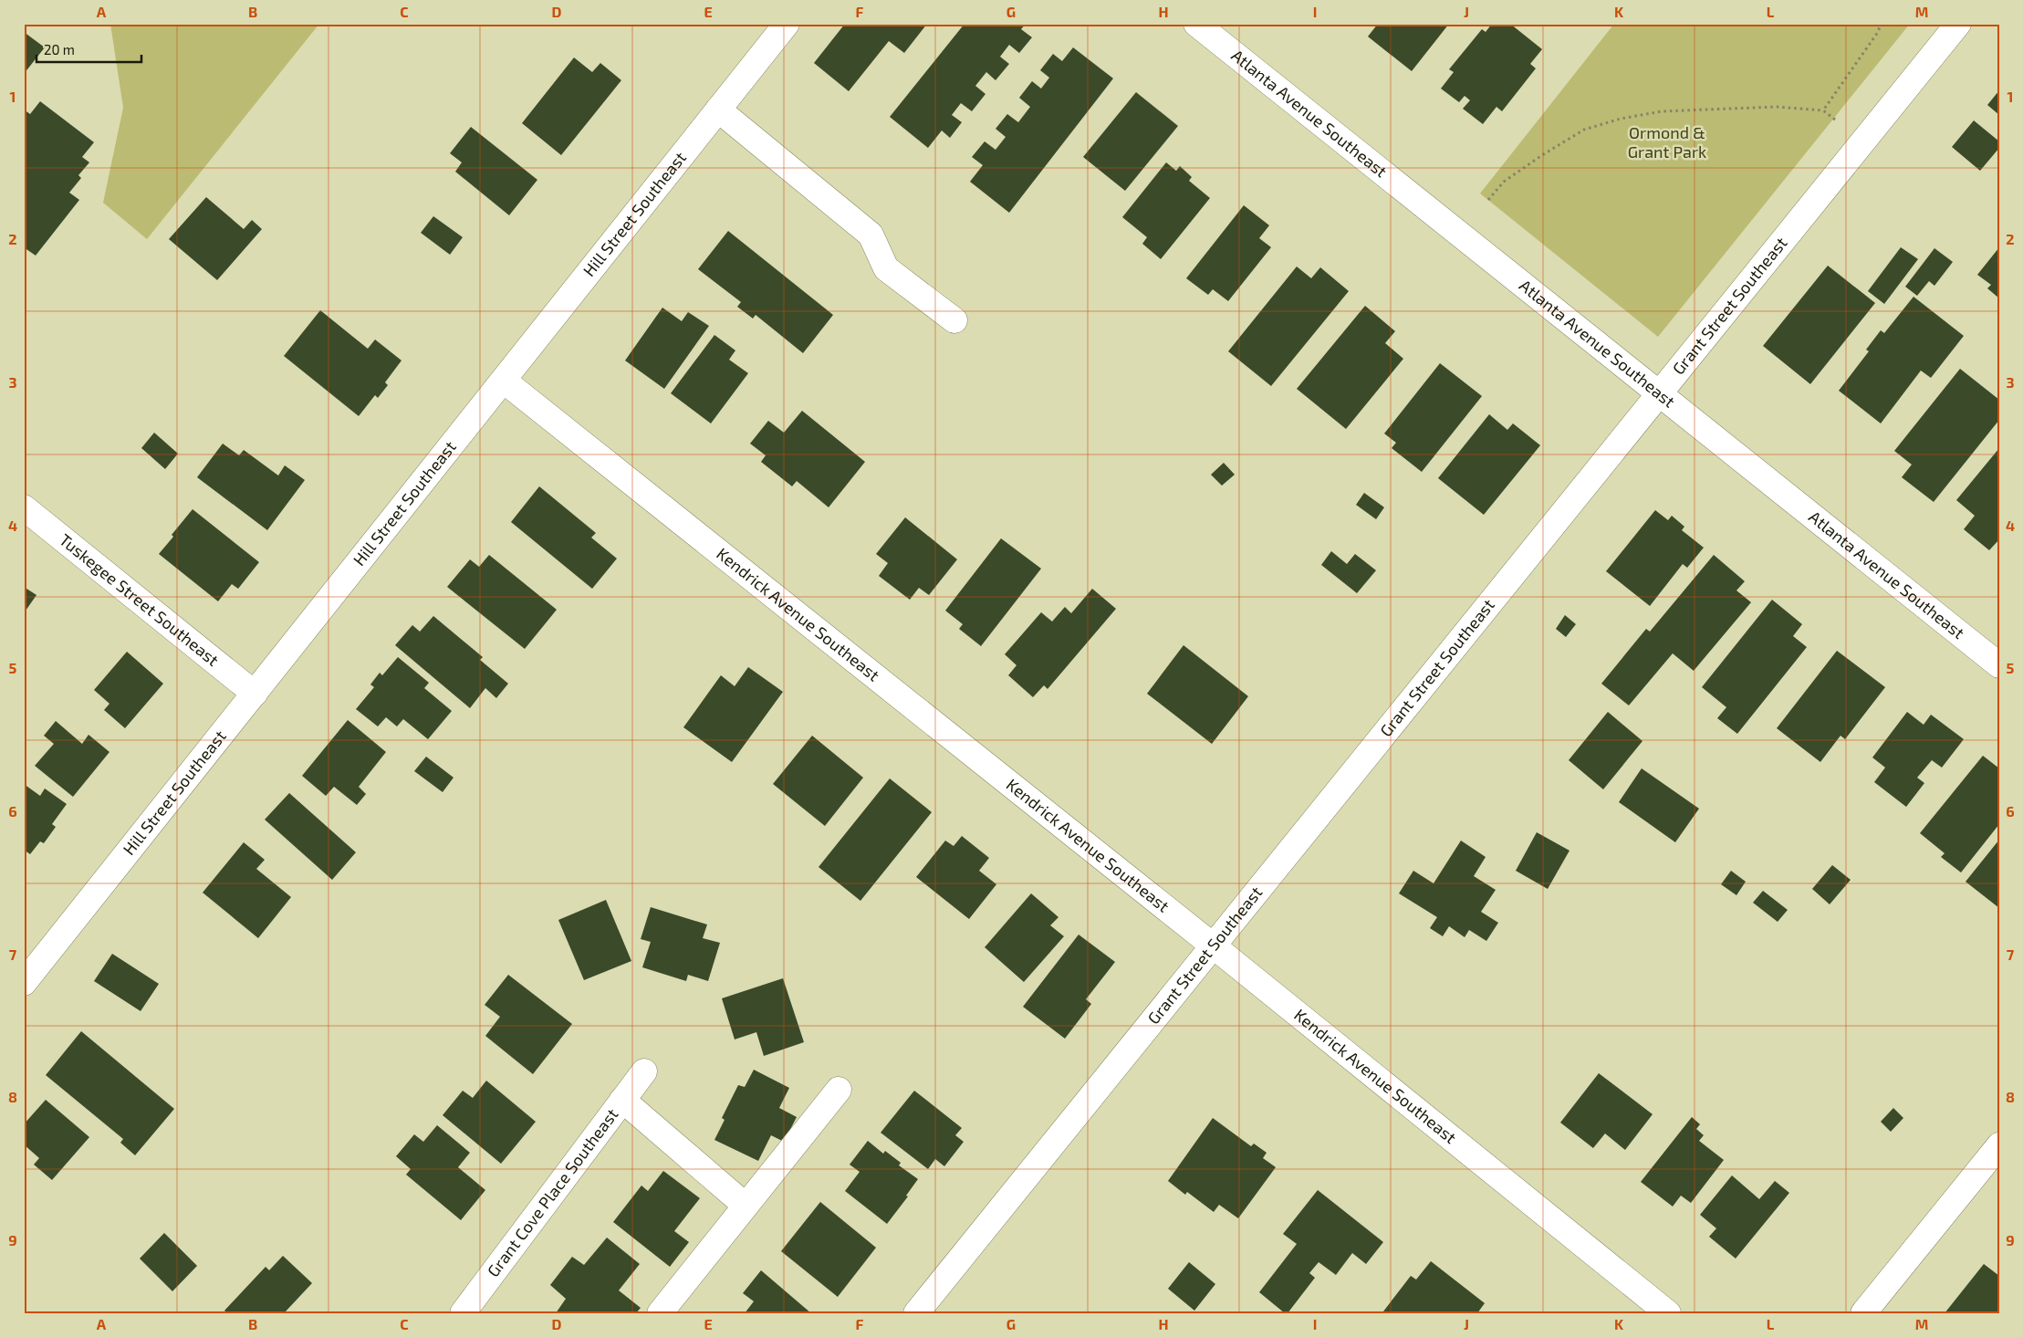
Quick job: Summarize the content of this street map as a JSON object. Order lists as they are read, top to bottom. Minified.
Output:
{"streets":{"street":["Atlanta Avenue Southeast","Hill Street Southeast","Grant Street Southeast","Tuskegee Street Southeast","Kendrick Avenue Southeast","Grant Cove Place Southeast"]},"crossings":[["Atlanta Avenue Southeast","Grant Street Southeast"],["Hill Street Southeast","Tuskegee Street Southeast"],["Hill Street Southeast","Kendrick Avenue Southeast"],["Grant Street Southeast","Kendrick Avenue Southeast"]],"parks":["Ormond & Grant Park"],"scale_bar":"20 m","grid":{"columns":["A","B","C","D","E","F","G","H","I","J","K","L","M"],"rows":["1","2","3","4","5","6","7","8","9"]}}
